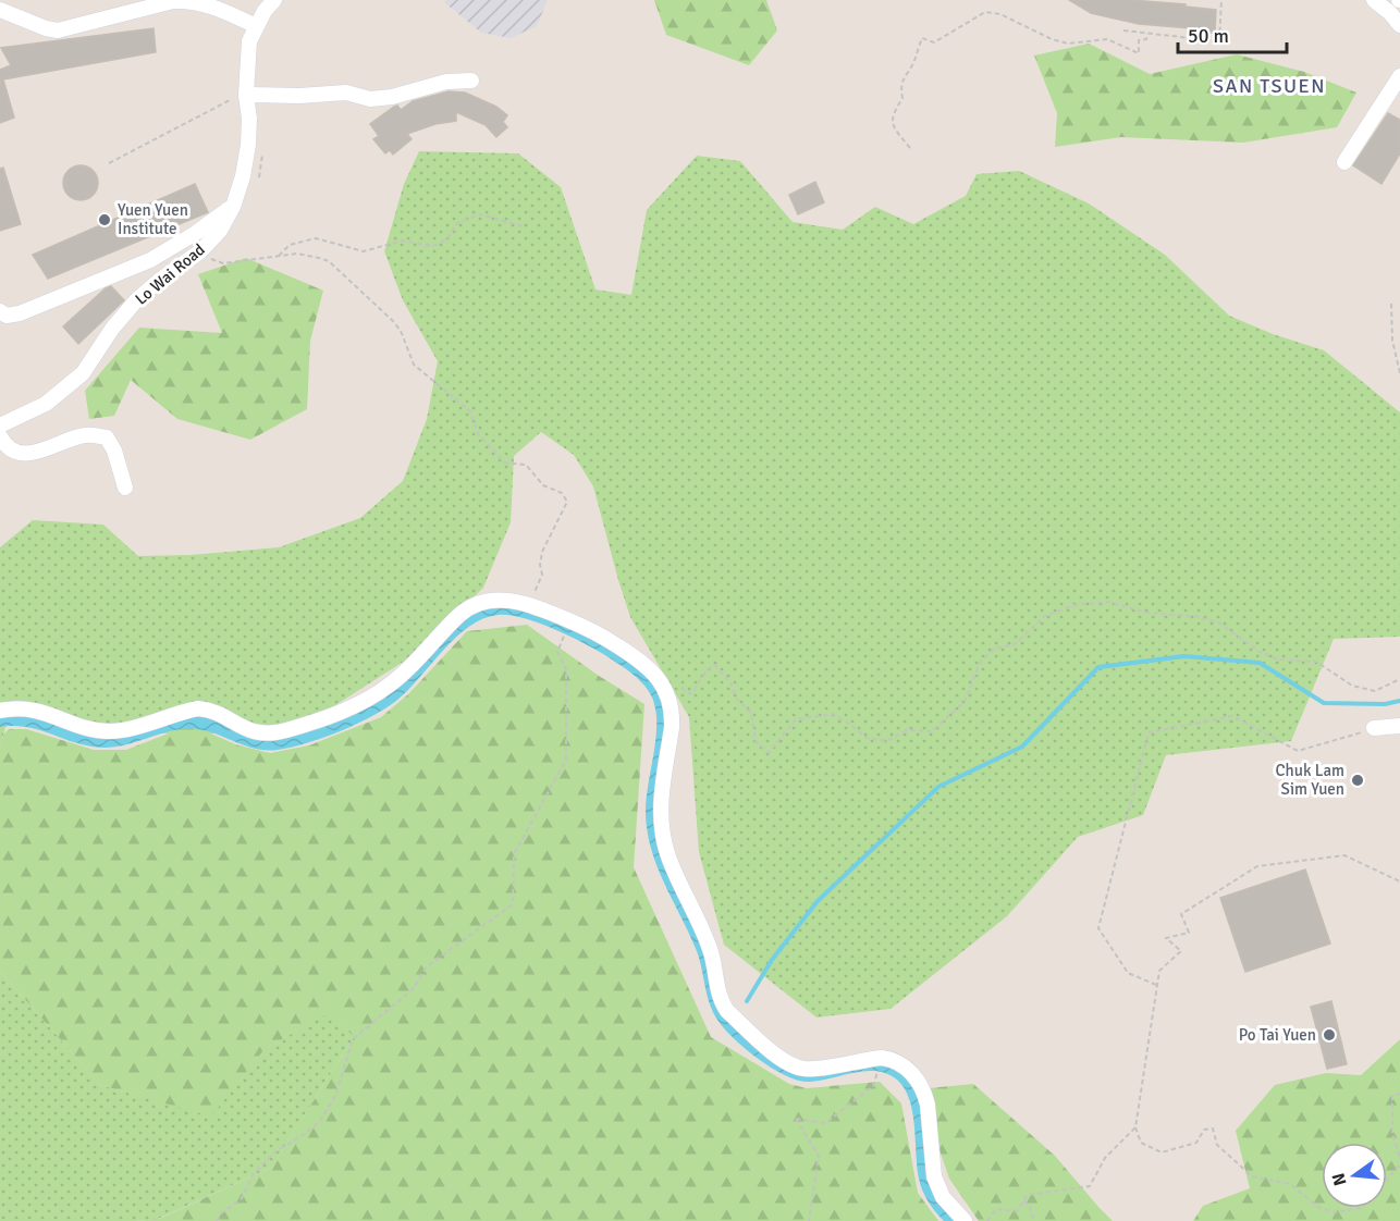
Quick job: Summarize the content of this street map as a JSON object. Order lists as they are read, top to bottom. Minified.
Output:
{"streets":{"street":["Lo Wai Road"]},"districts":["SAN TSUEN"],"places":["Yuen Yuen Institute","Chuk Lam Sim Yuen","Po Tai Yuen"],"scale_bar":"50 m","north":"left"}
